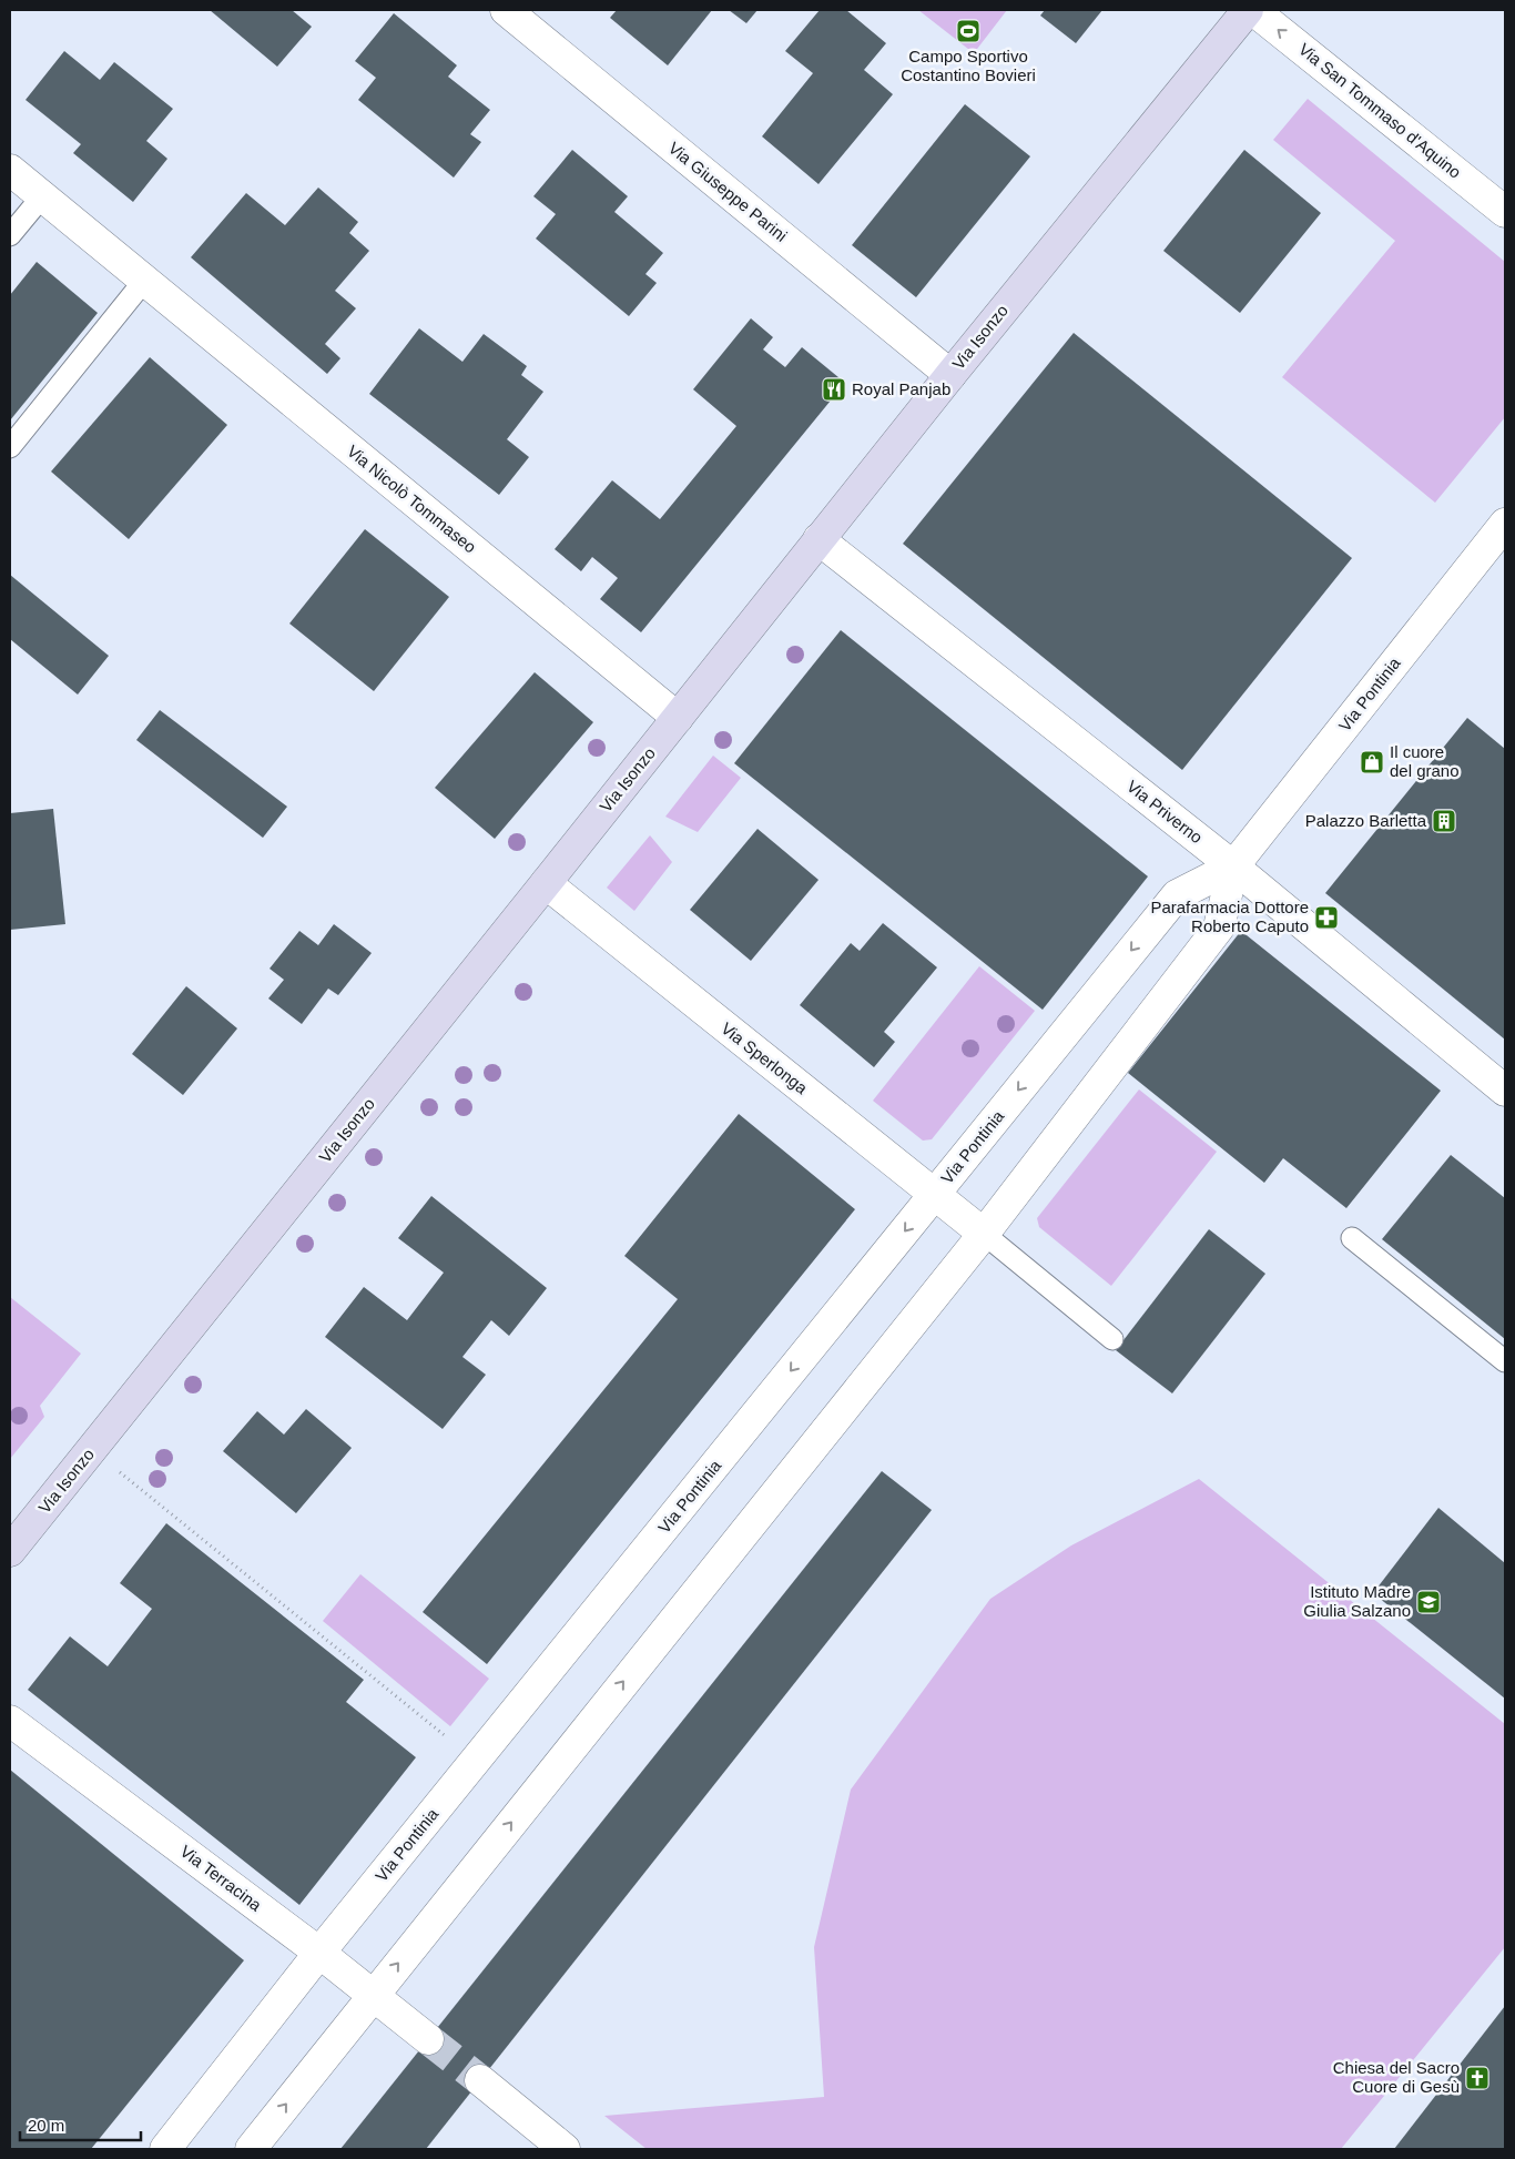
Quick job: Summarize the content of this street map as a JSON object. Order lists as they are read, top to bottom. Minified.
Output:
{"streets":{"main road":["Via Isonzo"],"street":["Via San Tommaso d'Aquino","Via Giuseppe Parini","Via Nicolò Tommaseo","Via Pontinia","Via Priverno","Via Sperlonga","Via Terracina"]},"crossings":[["Via Giuseppe Parini","Via Isonzo"],["Via Isonzo","Via Nicolò Tommaseo"],["Via Isonzo","Via Priverno"],["Via Isonzo","Via Sperlonga"],["Via Pontinia","Via Priverno"],["Via Pontinia","Via Sperlonga"],["Via Pontinia","Via Terracina"]],"one_way":["Via San Tommaso d'Aquino"],"places":{"sports":["Campo Sportivo Costantino Bovieri"],"restaurant":["Royal Panjab"],"shop":["Il cuore del grano"],"building":["Palazzo Barletta"],"pharmacy":["Parafarmacia Dottore Roberto Caputo"],"school or university":["Istituto Madre Giulia Salzano"],"church":["Chiesa del Sacro Cuore di Gesù"]},"scale_bar":"20 m"}
